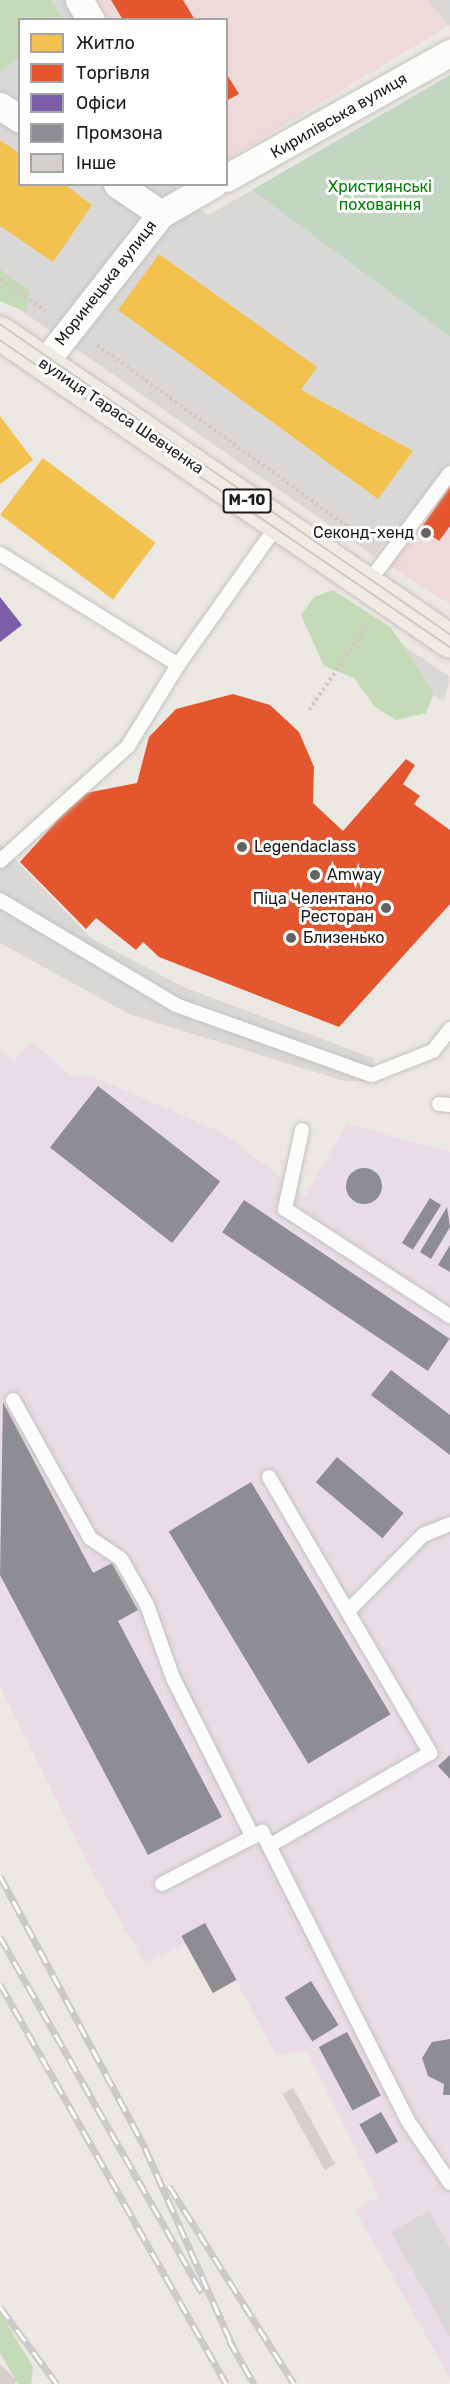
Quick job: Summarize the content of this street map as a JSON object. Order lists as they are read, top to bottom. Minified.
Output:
{"streets":{"main road":["вулиця Тараса Шевченка","М-10"],"street":["Кирилівська вулиця","Моринецька вулиця"]},"crossings":[["Моринецька вулиця","вулиця Тараса Шевченка"]],"parks":["Християнські поховання"],"places":["Секонд-хенд","Legendaclass","Amway","Піца Челентано Ресторан","Близенько"],"legend":["Житло","Торгівля","Офіси","Промзона","Інше"]}
